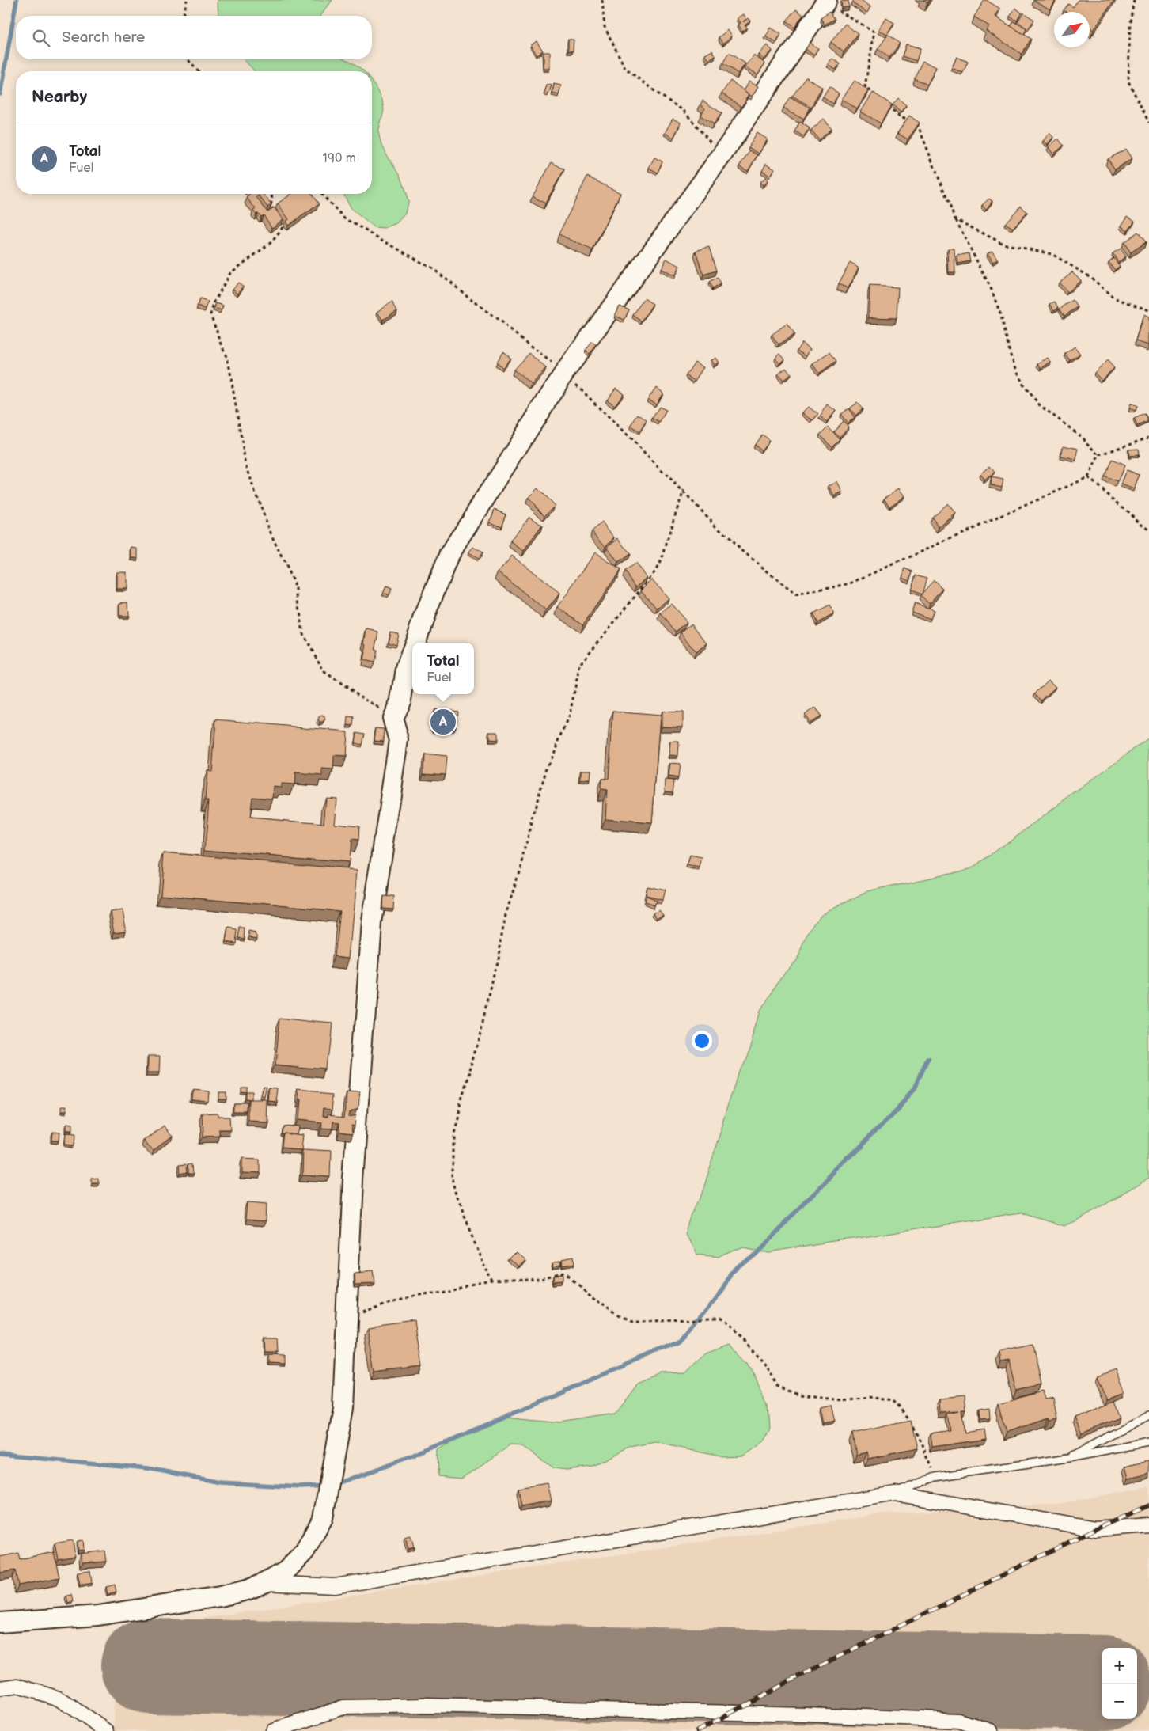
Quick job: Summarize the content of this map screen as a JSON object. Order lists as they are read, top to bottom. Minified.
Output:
{"north":"top right","page":{"search":"Search here","heading":"Nearby","list":[{"mark":"A","name":"Total","note":"Fuel","value":"190 m"}],"popup":["Total","Fuel"],"pins":"A","map_buttons":["+","−"]}}
